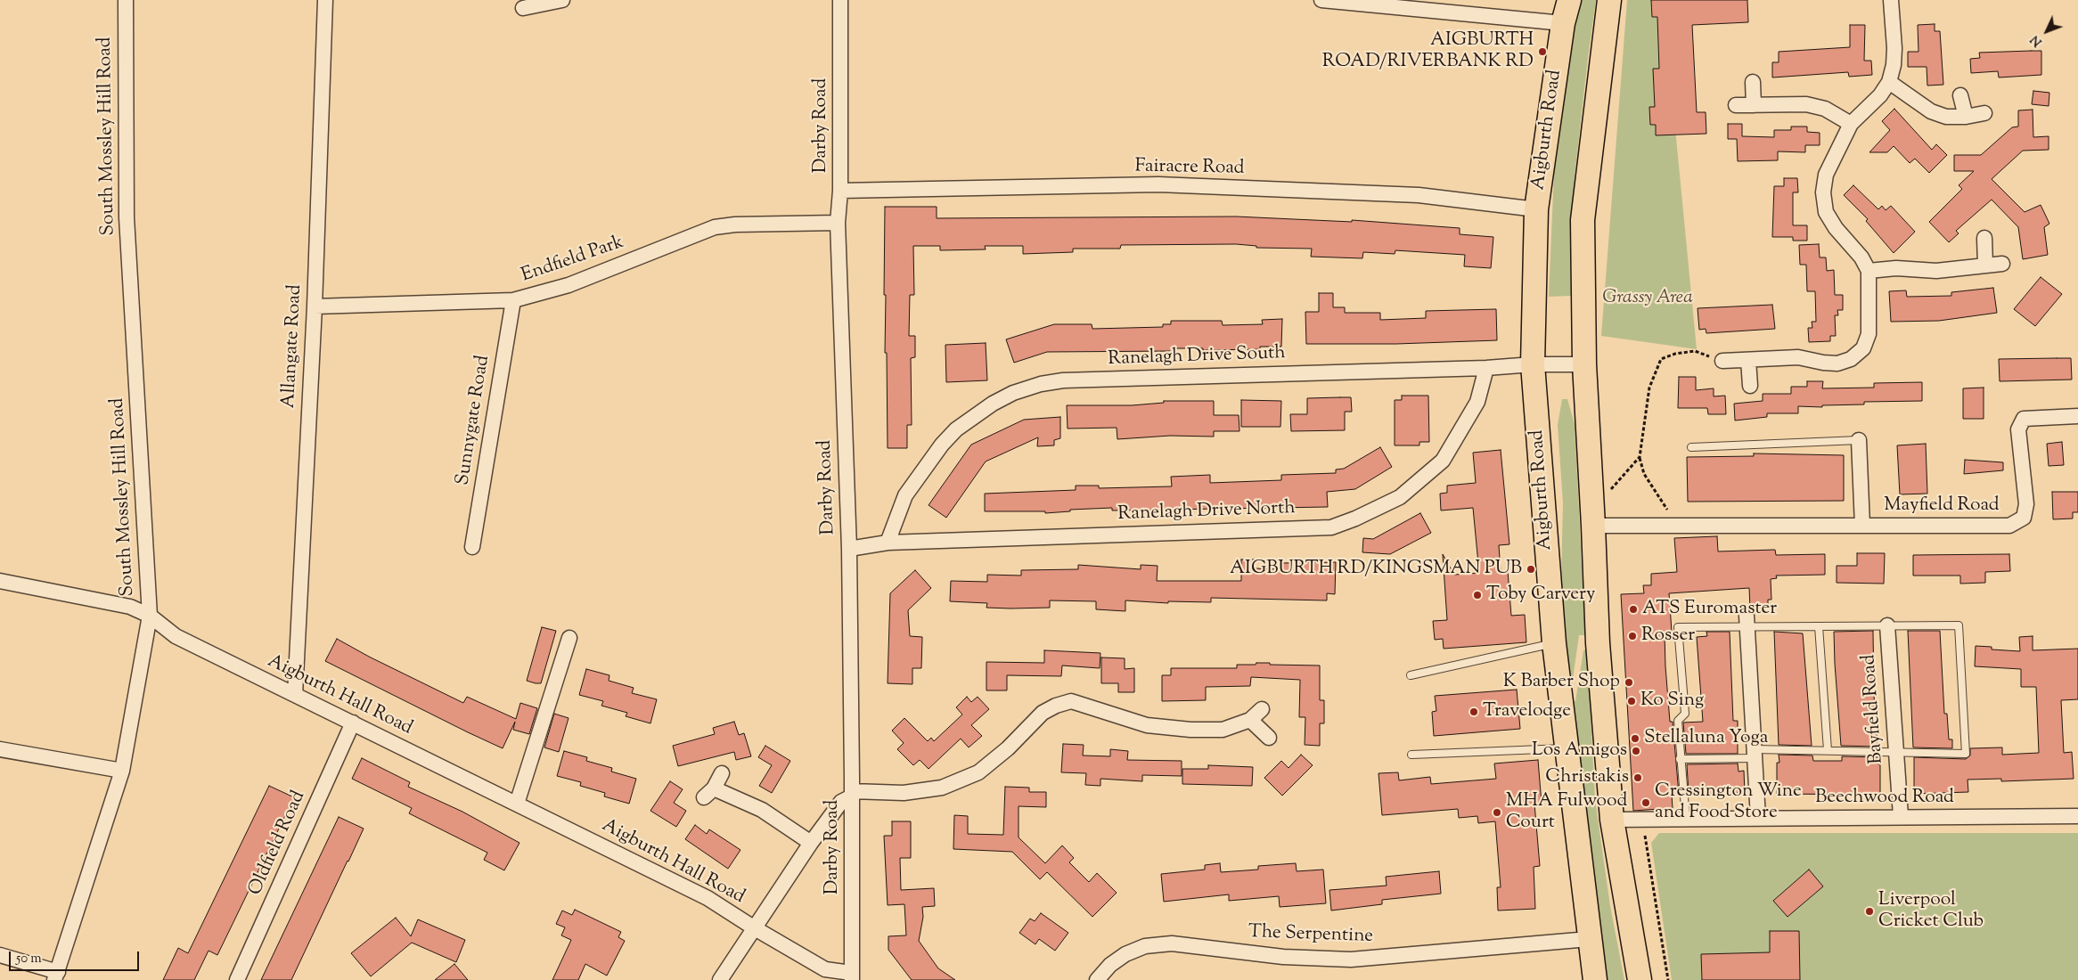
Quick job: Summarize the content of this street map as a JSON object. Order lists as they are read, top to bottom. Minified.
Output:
{"streets":{"highway":["Aigburth Road"],"street":["Darby Road","South Mossley Hill Road","Fairacre Road","Endfield Park","Allangate Road","Ranelagh Drive South","Sunnygate Road","Mayfield Road","Ranelagh Drive North","Aigburth Hall Road","Bayfield Road","Beechwood Road","Oldfield Road","The Serpentine"]},"crossings":[["Darby Road","Fairacre Road"],["Darby Road","Endfield Park"],["Darby Road","Ranelagh Drive North"],["Darby Road","Aigburth Hall Road"],["Aigburth Road","Fairacre Road"],["Aigburth Road","Ranelagh Drive South"],["Aigburth Road","The Serpentine"],["South Mossley Hill Road","Aigburth Hall Road"],["Endfield Park","Allangate Road"],["Endfield Park","Sunnygate Road"],["Allangate Road","Aigburth Hall Road"],["Ranelagh Drive South","Ranelagh Drive North"],["Aigburth Hall Road","Oldfield Road"],["Bayfield Road","Beechwood Road"]],"parks":["Grassy Area"],"places":["AIGBURTH ROAD/RIVERBANK RD","AIGBURTH RD/KINGSMAN PUB","Toby Carvery","ATS Euromaster","Rosser","K Barber Shop","Ko Sing","Travelodge","Stellaluna Yoga","Los Amigos","Christakis","Cressington Wine and Food Store","MHA Fulwood Court","Liverpool Cricket Club"],"scale_bar":"50 m","north":"bottom left"}
